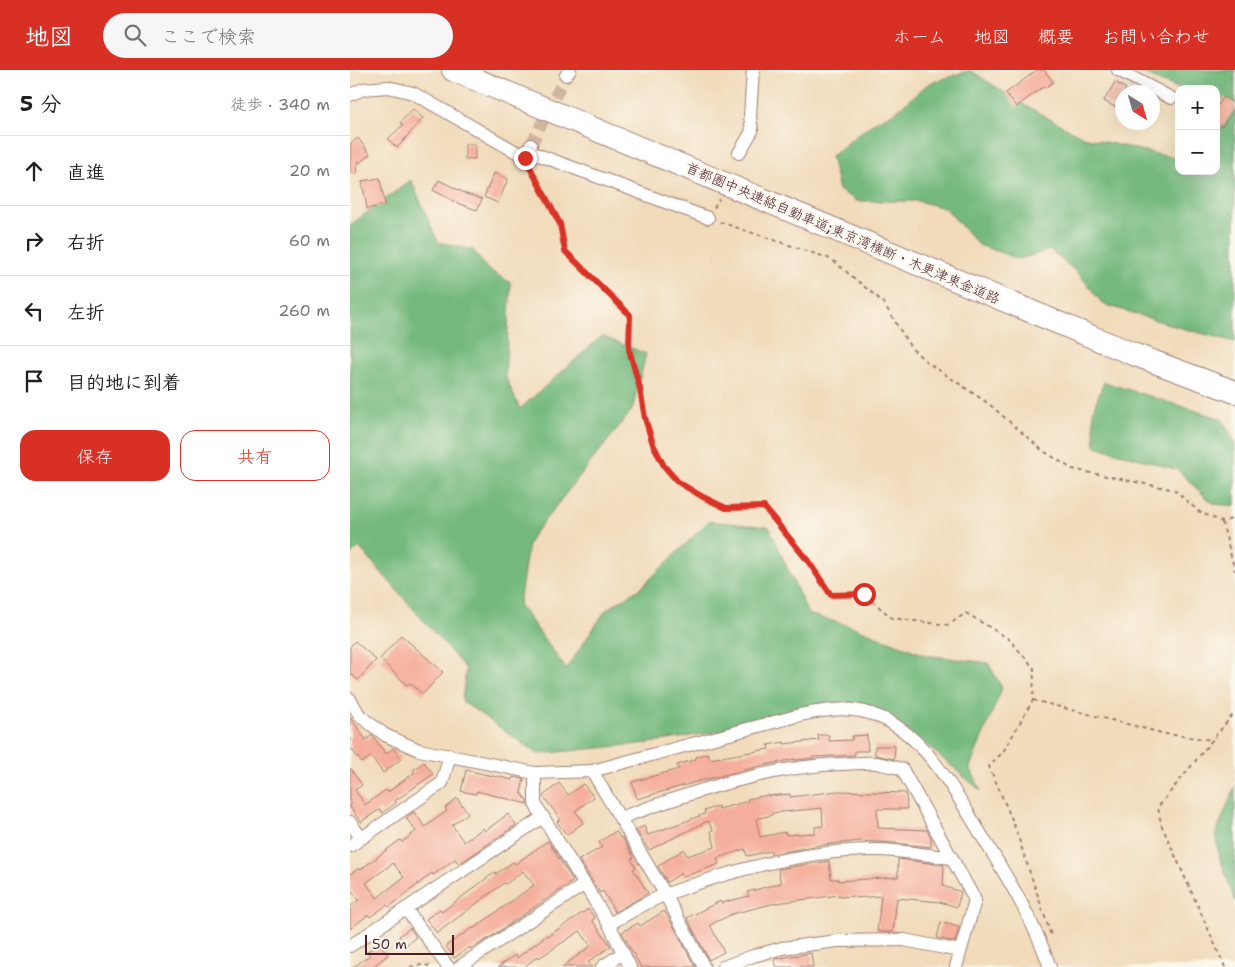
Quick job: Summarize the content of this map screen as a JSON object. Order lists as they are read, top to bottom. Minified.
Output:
{"streets":{"highway":["首都圏中央連絡自動車道;東京湾横断・木更津東金道路"]},"scale_bar":"50 m","north":"bottom right","page":{"header":"地図","search":"ここで検索","nav":["ホーム","地図","概要","お問い合わせ"],"heading":["5 分","徒歩 · 340 m"],"map_buttons":["+","−"],"list":[["直進","20 m"],["右折","60 m"],["左折","260 m"],"目的地に到着"],"buttons":["保存","共有"],"scale":"50 m"}}
